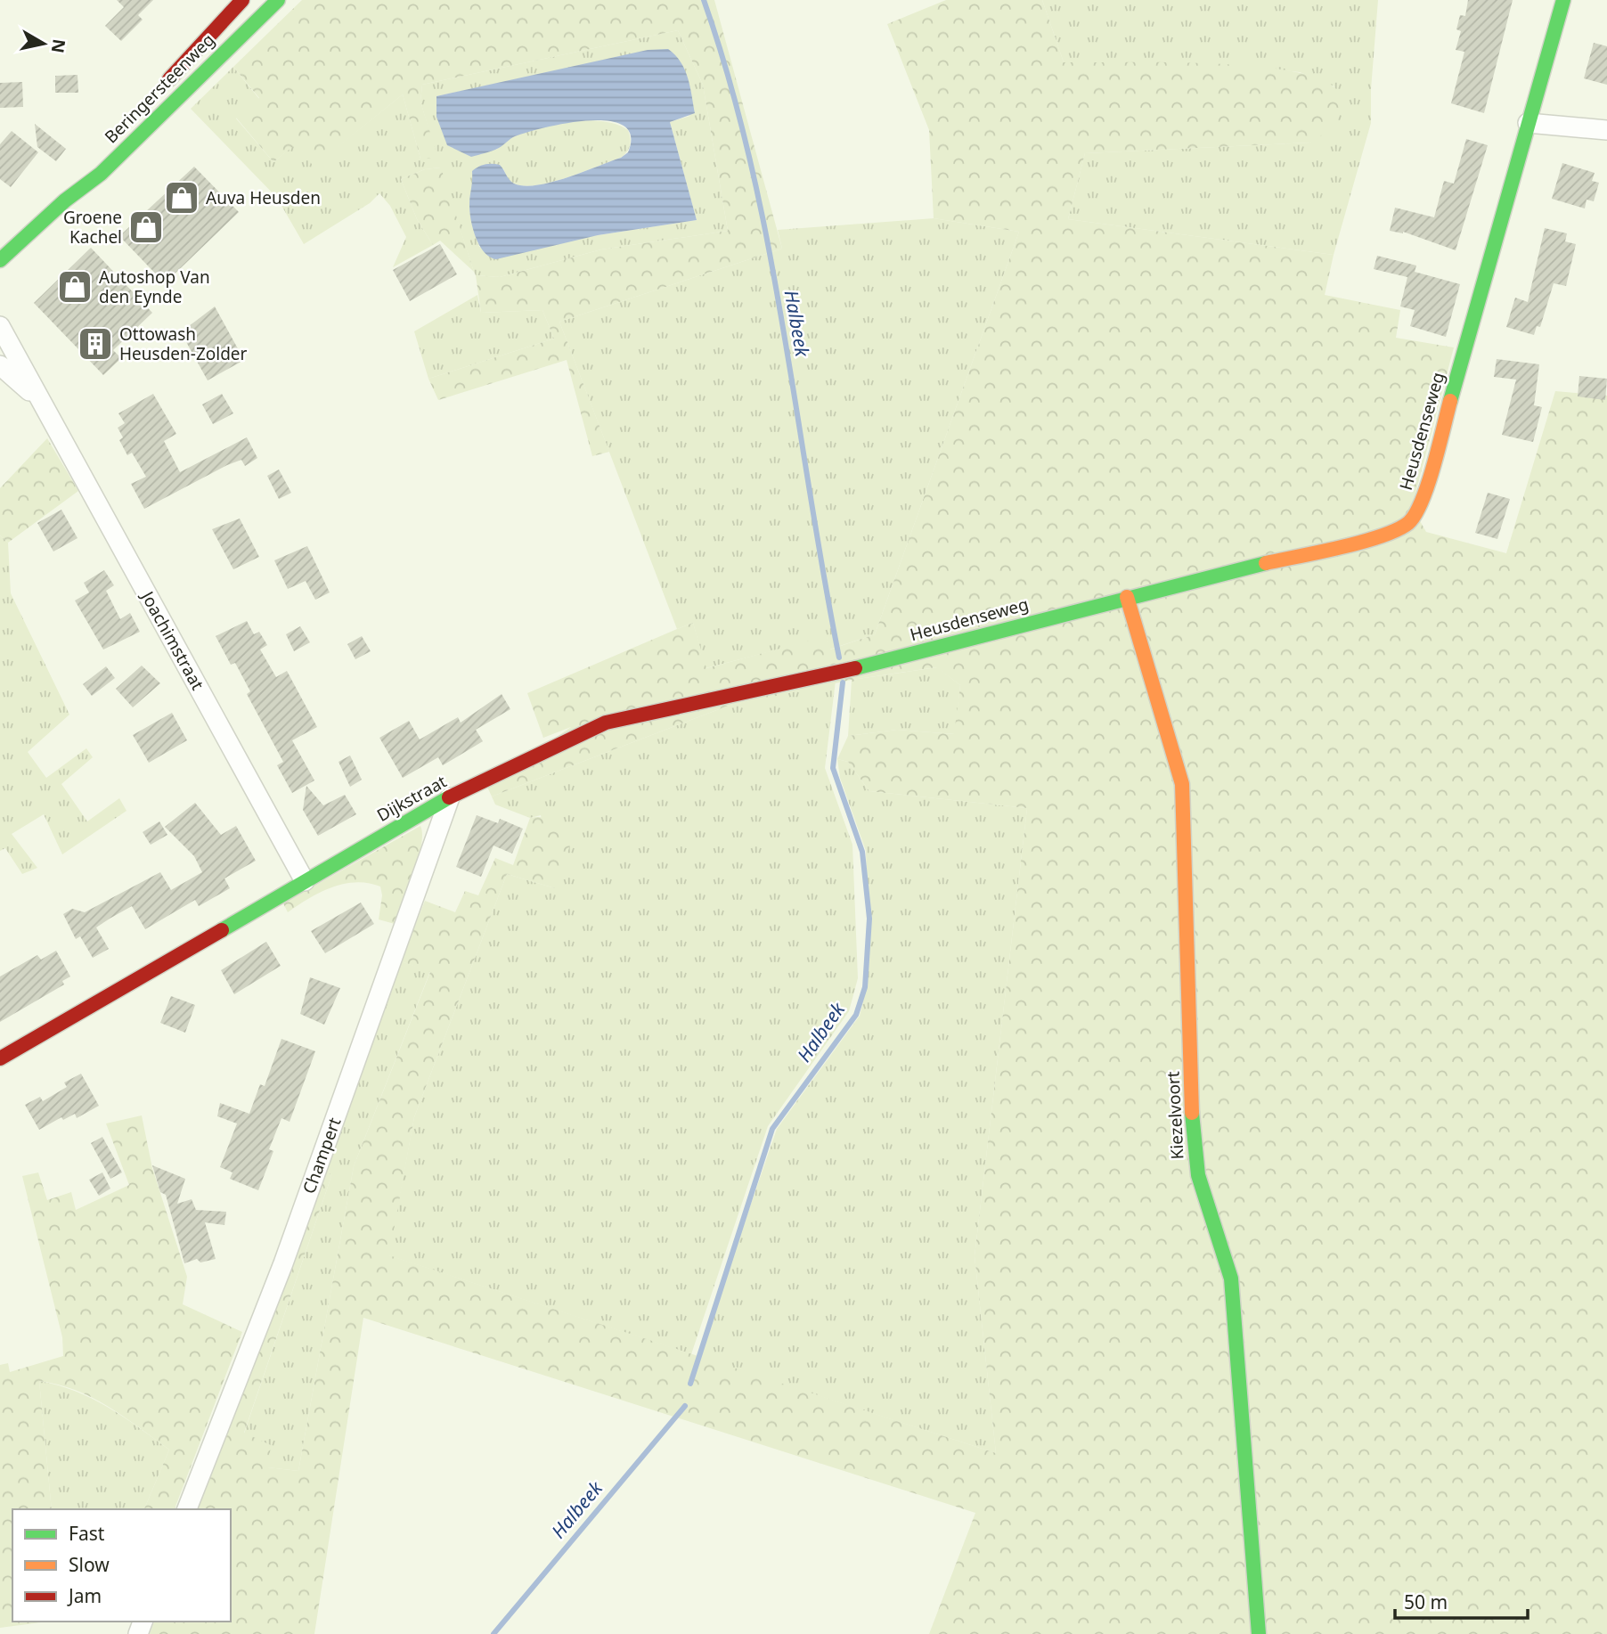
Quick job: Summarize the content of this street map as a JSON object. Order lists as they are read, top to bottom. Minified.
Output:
{"streets":{"street":["Beringersteenweg","Heusdenseweg","Joachimstraat","Dijkstraat","Kiezelvoort","Champert"]},"crossings":[["Heusdenseweg","Dijkstraat"],["Heusdenseweg","Kiezelvoort"],["Joachimstraat","Dijkstraat"],["Dijkstraat","Champert"]],"water":["Halbeek"],"places":{"shop":["Auva Heusden","Groene Kachel","Autoshop Van den Eynde"],"building":["Ottowash Heusden-Zolder"]},"legend":["Fast","Slow","Jam"],"scale_bar":"50 m","north":"right"}
